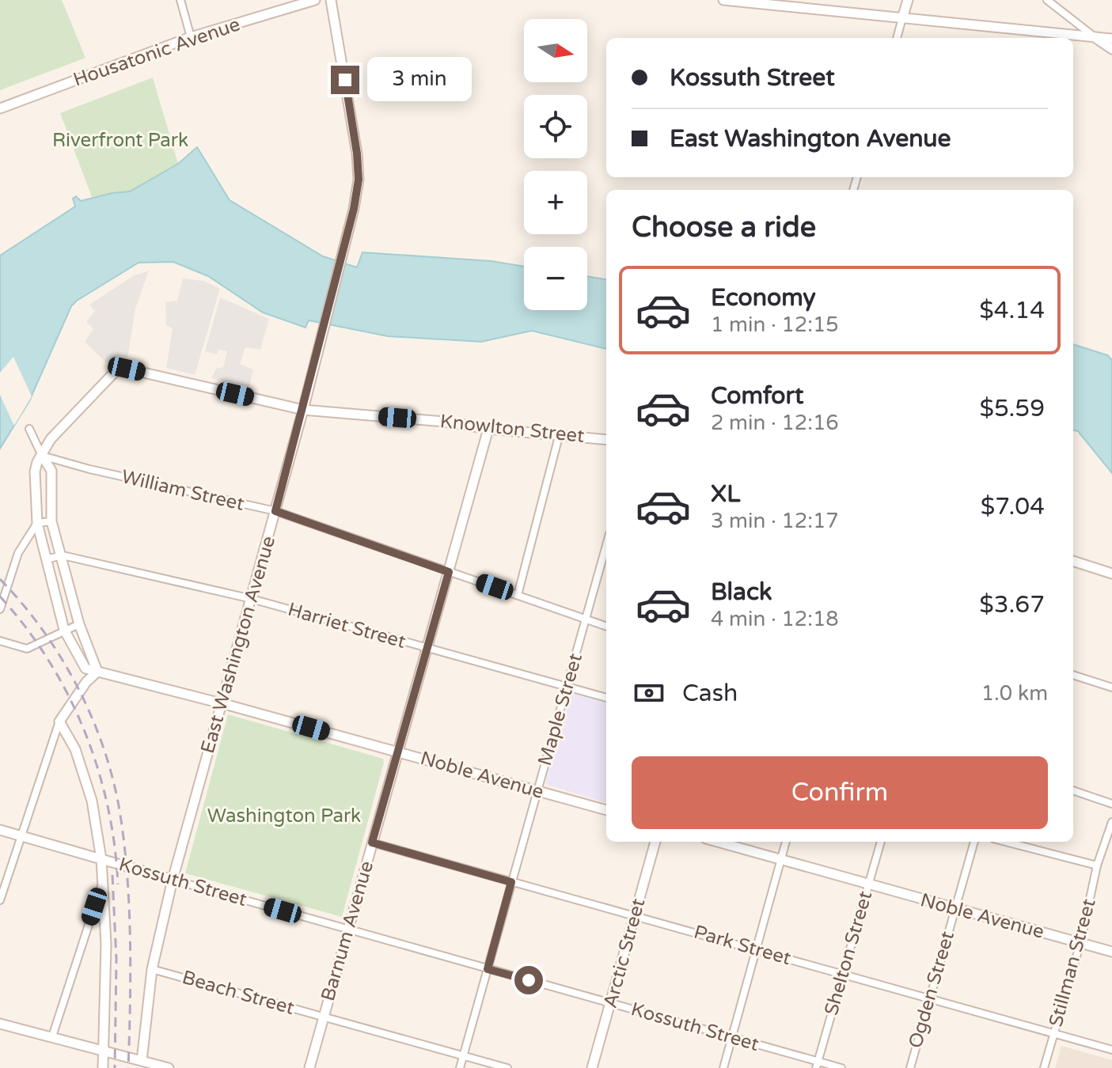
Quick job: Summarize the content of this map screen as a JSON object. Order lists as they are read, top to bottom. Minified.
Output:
{"streets":{"main road":["Housatonic Avenue","Knowlton Street","East Washington Avenue","Noble Avenue","Kossuth Street","Barnum Avenue","Arctic Street"],"street":["William Street","Harriet Street","Maple Street","Park Street","Shelton Street","Stillman Street","Ogden Street","Beach Street"]},"crossings":[["Knowlton Street","William Street"],["Knowlton Street","East Washington Avenue"],["Knowlton Street","Barnum Avenue"],["William Street","East Washington Avenue"],["William Street","Maple Street"],["William Street","Barnum Avenue"],["Harriet Street","East Washington Avenue"],["Harriet Street","Maple Street"],["Harriet Street","Barnum Avenue"],["East Washington Avenue","Noble Avenue"],["East Washington Avenue","Kossuth Street"],["East Washington Avenue","Beach Street"],["Maple Street","Noble Avenue"],["Maple Street","Kossuth Street"],["Maple Street","Park Street"],["Maple Street","Beach Street"],["Noble Avenue","Barnum Avenue"],["Noble Avenue","Shelton Street"],["Noble Avenue","Stillman Street"],["Noble Avenue","Ogden Street"],["Kossuth Street","Barnum Avenue"],["Kossuth Street","Arctic Street"],["Kossuth Street","Shelton Street"],["Barnum Avenue","Park Street"],["Barnum Avenue","Beach Street"],["Park Street","Arctic Street"],["Park Street","Shelton Street"],["Park Street","Stillman Street"],["Park Street","Ogden Street"]],"parks":["Riverfront Park","Washington Park"],"north":"right","page":{"map_buttons":["+","−"],"banner":["Kossuth Street","East Washington Avenue"],"bubble":"3 min","heading":"Choose a ride","list":[{"name":"Economy","note":"1 min · 12:15","value":"$4.14"},{"name":"Comfort","note":"2 min · 12:16","value":"$5.59"},{"name":"XL","note":"3 min · 12:17","value":"$7.04"},{"name":"Black","note":"4 min · 12:18","value":"$3.67"}],"pay":["Cash","1.0 km"],"buttons":"Confirm"}}
